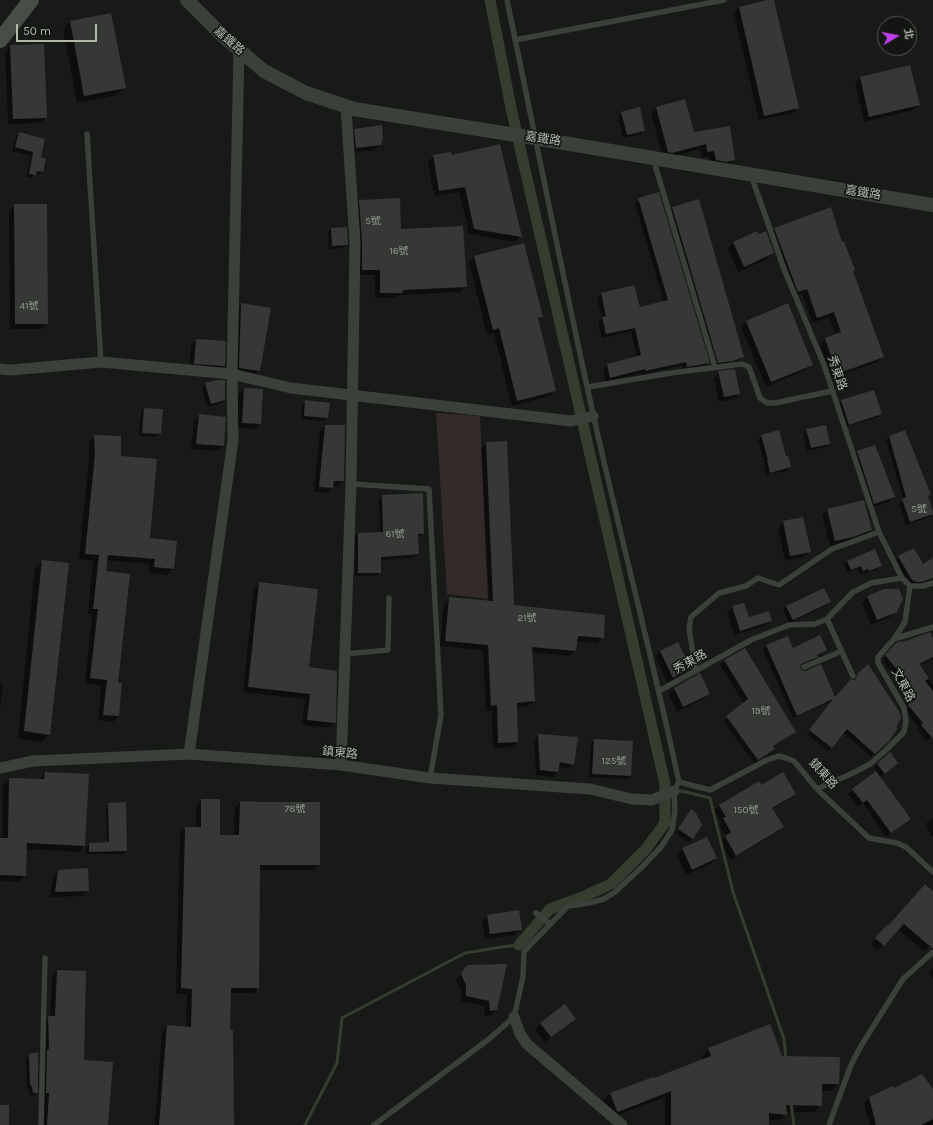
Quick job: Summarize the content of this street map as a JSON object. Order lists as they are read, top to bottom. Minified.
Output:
{"streets":{"street":["嘉鐵路","鎮東路"],"lane":["秀東路","文東路"]},"crossings":[["嘉鐵路","秀東路"],["文東路","鎮東路"]],"house_numbers":["5號","16號","41號","5號","61號","21號","19號","125號","78號","150號"],"scale_bar":"50 m","north":"right"}
